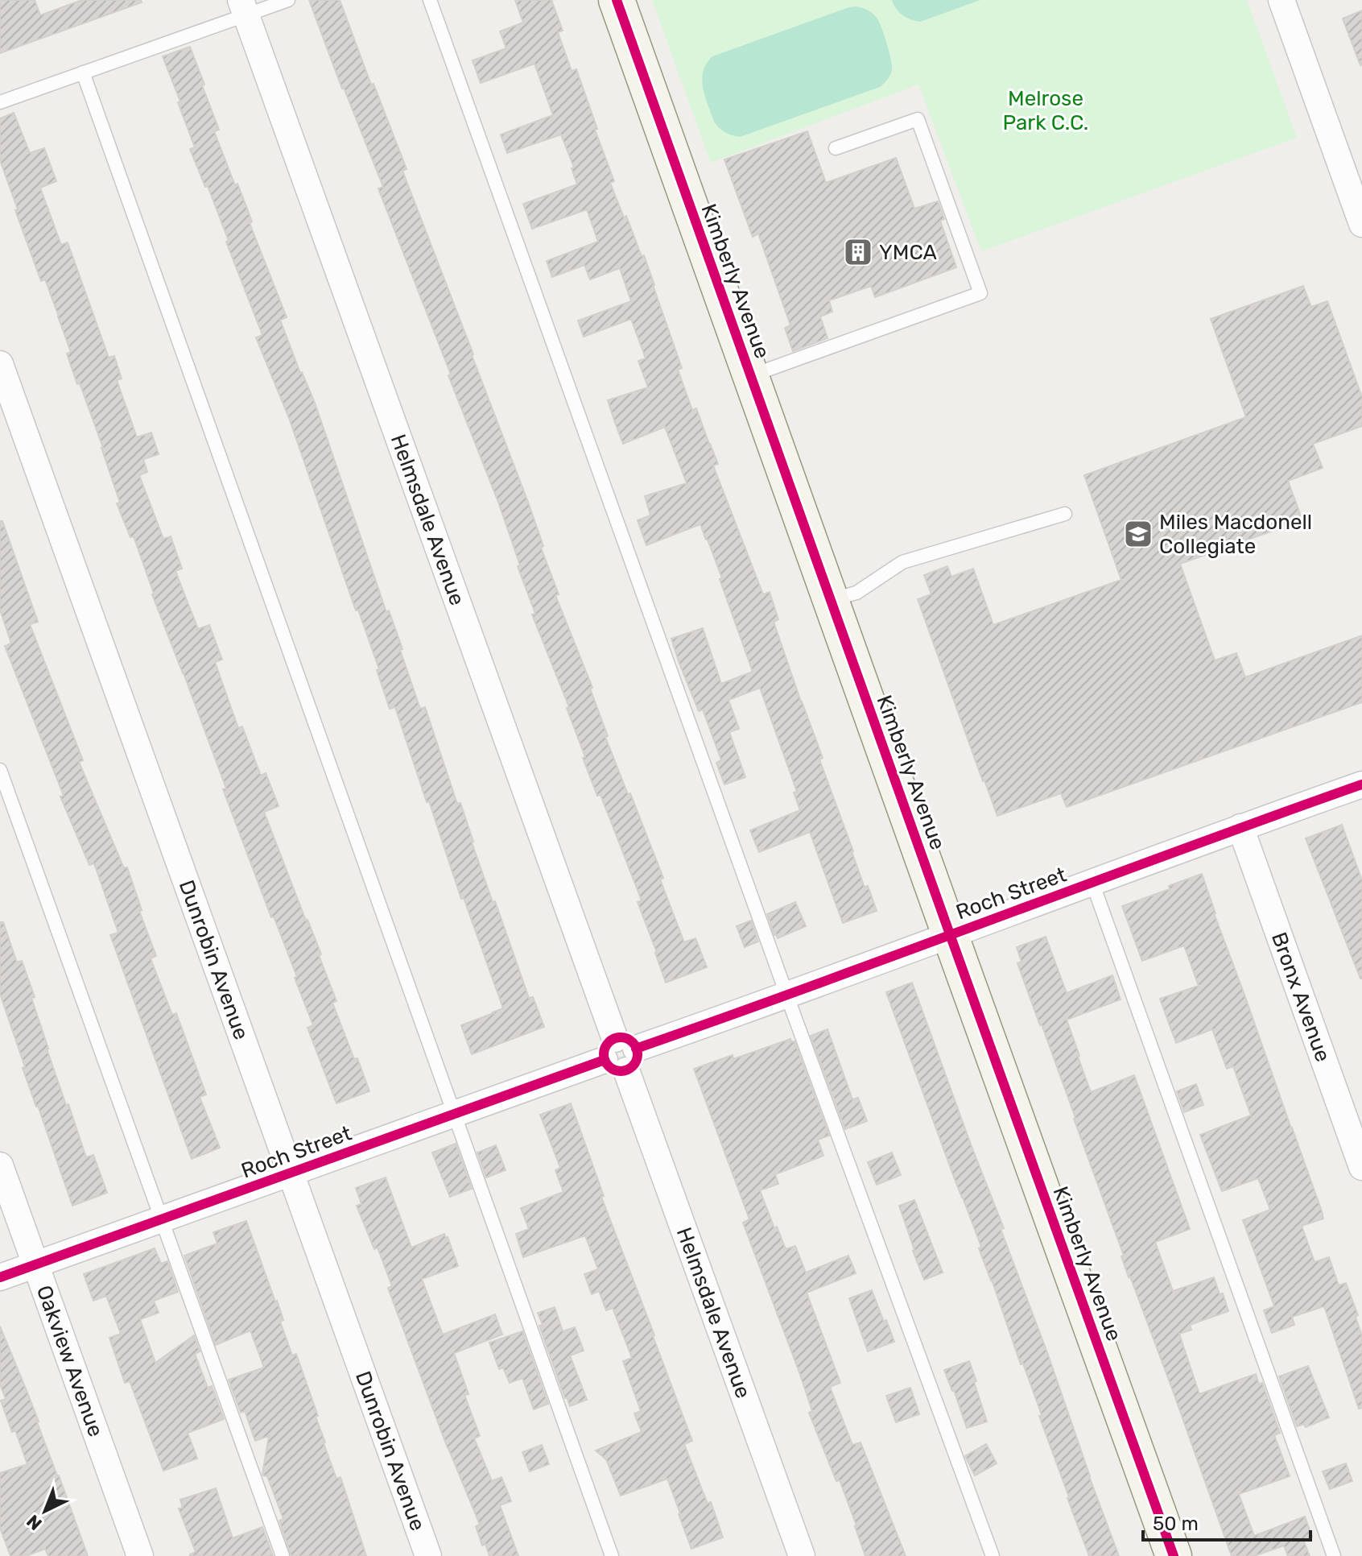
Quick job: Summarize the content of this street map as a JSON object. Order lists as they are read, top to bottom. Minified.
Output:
{"streets":{"street":["Kimberly Avenue","Helmsdale Avenue","Roch Street","Dunrobin Avenue","Bronx Avenue","Oakview Avenue"]},"crossings":[["Kimberly Avenue","Roch Street"],["Helmsdale Avenue","Roch Street"],["Roch Street","Dunrobin Avenue"],["Roch Street","Bronx Avenue"],["Roch Street","Oakview Avenue"]],"parks":["Melrose Park C.C."],"places":{"building":["YMCA"],"school or university":["Miles Macdonell Collegiate"]},"scale_bar":"50 m","north":"bottom left"}
